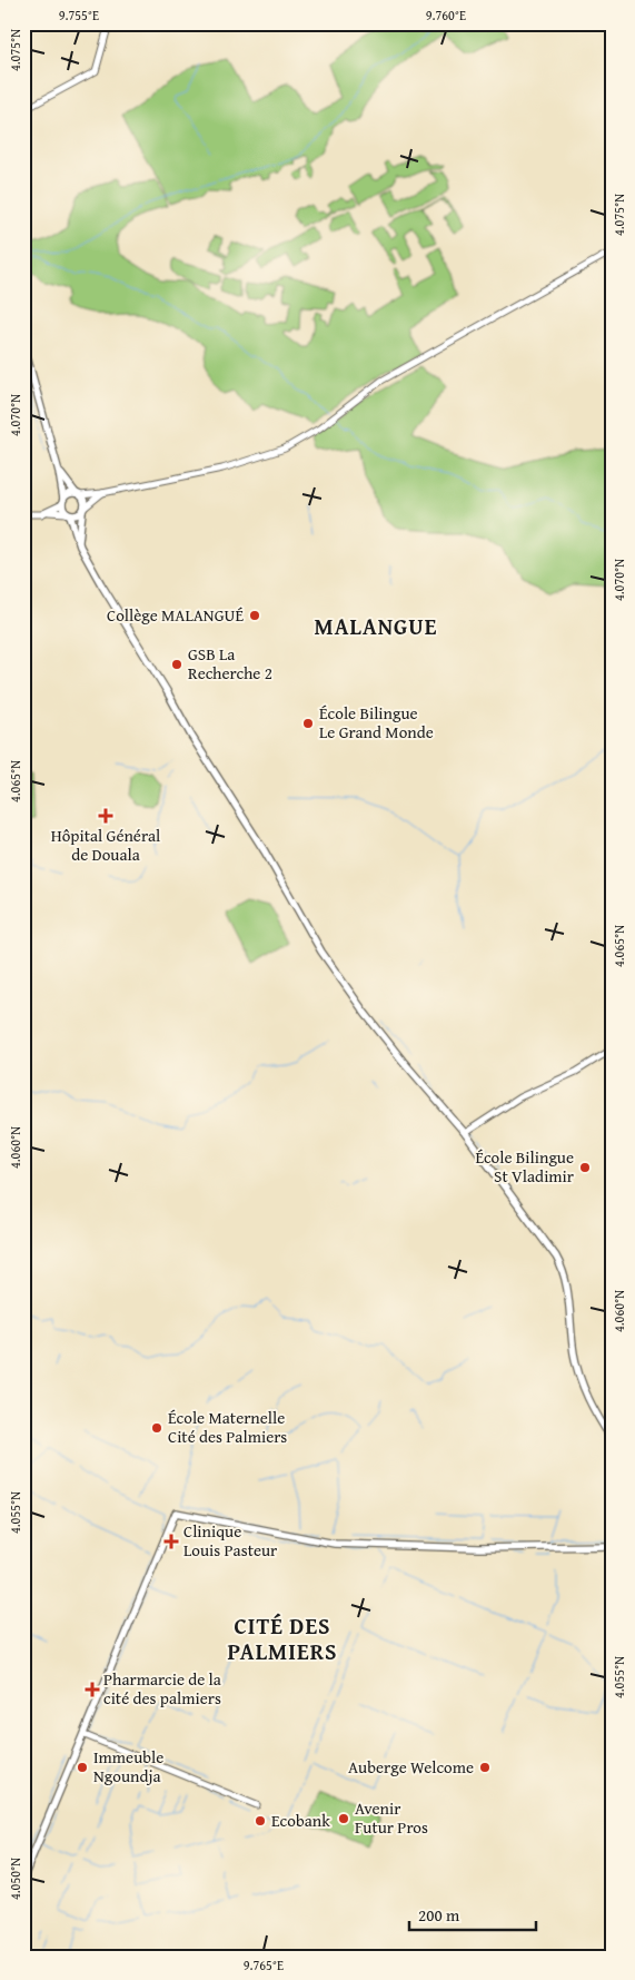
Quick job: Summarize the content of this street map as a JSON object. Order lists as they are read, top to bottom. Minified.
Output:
{"districts":["MALANGUE","CITÉ DES PALMIERS"],"places":{"other":["Collège MALANGUÉ","GSB La Recherche 2","École Bilingue Le Grand Monde","École Bilingue St Vladimir","École Maternelle Cité des Palmiers","Immeuble Ngoundja","Auberge Welcome","Avenir Futur Pros","Ecobank"],"health":["Hôpital Général de Douala","Clinique Louis Pasteur","Pharmarcie de la cité des palmiers"]},"scale_bar":"200 m","coordinates":["9.755°E","9.760°E","4.075°N","4.070°N","4.065°N","4.060°N","4.055°N","4.050°N","9.765°E"]}
